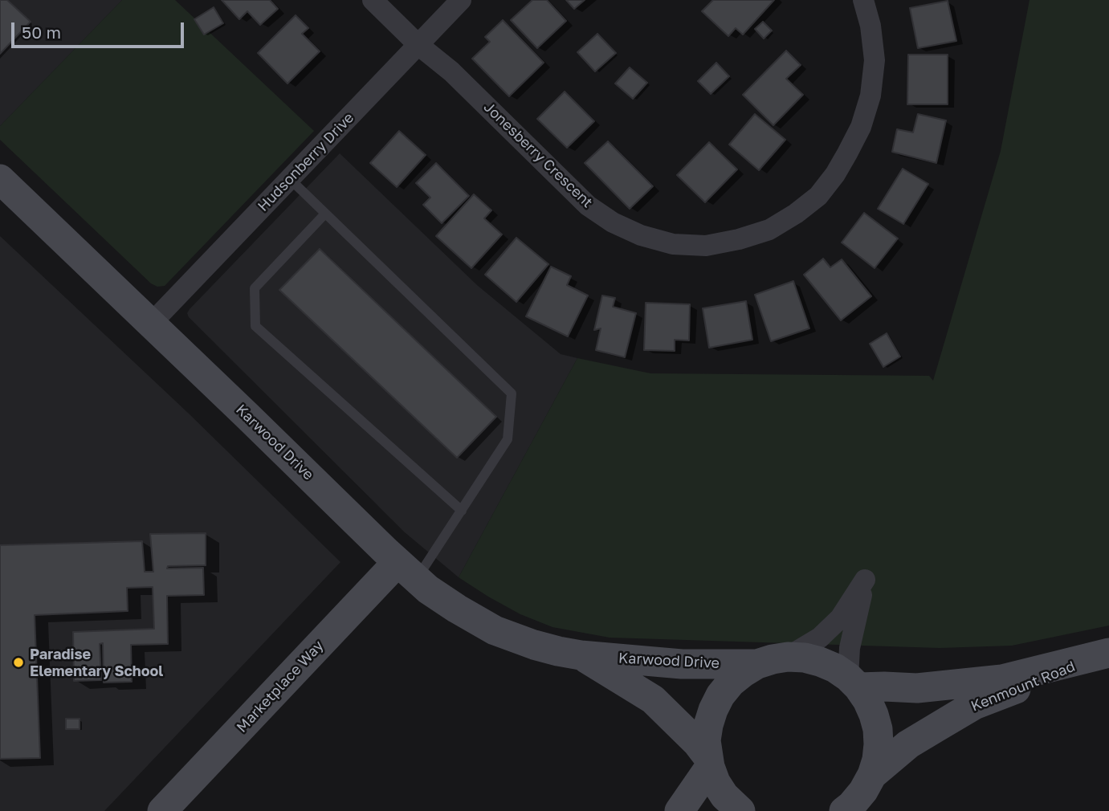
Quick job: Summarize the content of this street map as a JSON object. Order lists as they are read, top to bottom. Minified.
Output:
{"streets":{"main road":["Karwood Drive","Marketplace Way","Kenmount Road"],"street":["Jonesberry Crescent","Hudsonberry Drive"]},"crossings":[["Jonesberry Crescent","Hudsonberry Drive"],["Hudsonberry Drive","Karwood Drive"],["Karwood Drive","Marketplace Way"]],"places":["Paradise Elementary School"],"scale_bar":"50 m"}
